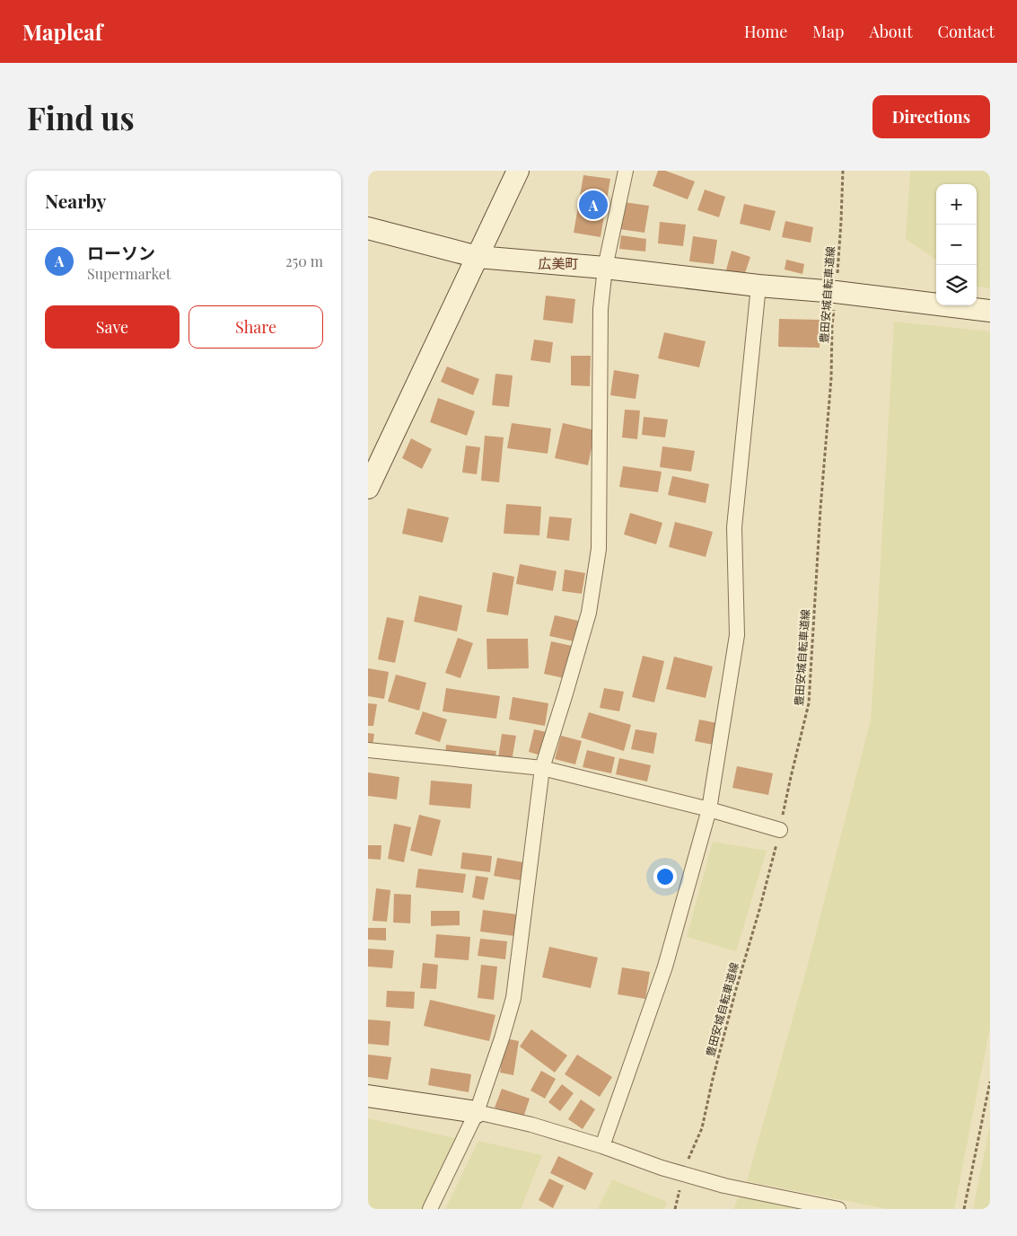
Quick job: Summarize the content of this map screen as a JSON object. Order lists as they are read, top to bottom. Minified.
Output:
{"streets":{"path":["豊田安城自転車道線"]},"districts":["広美町"],"page":{"header":"Mapleaf","nav":["Home","Map","About","Contact"],"buttons":["Directions",["Save","Share"]],"title":"Find us","heading":"Nearby","map_buttons":["+","−"],"pins":"A","list":[{"mark":"A","name":"ローソン","note":"Supermarket","value":"250 m"}]}}
